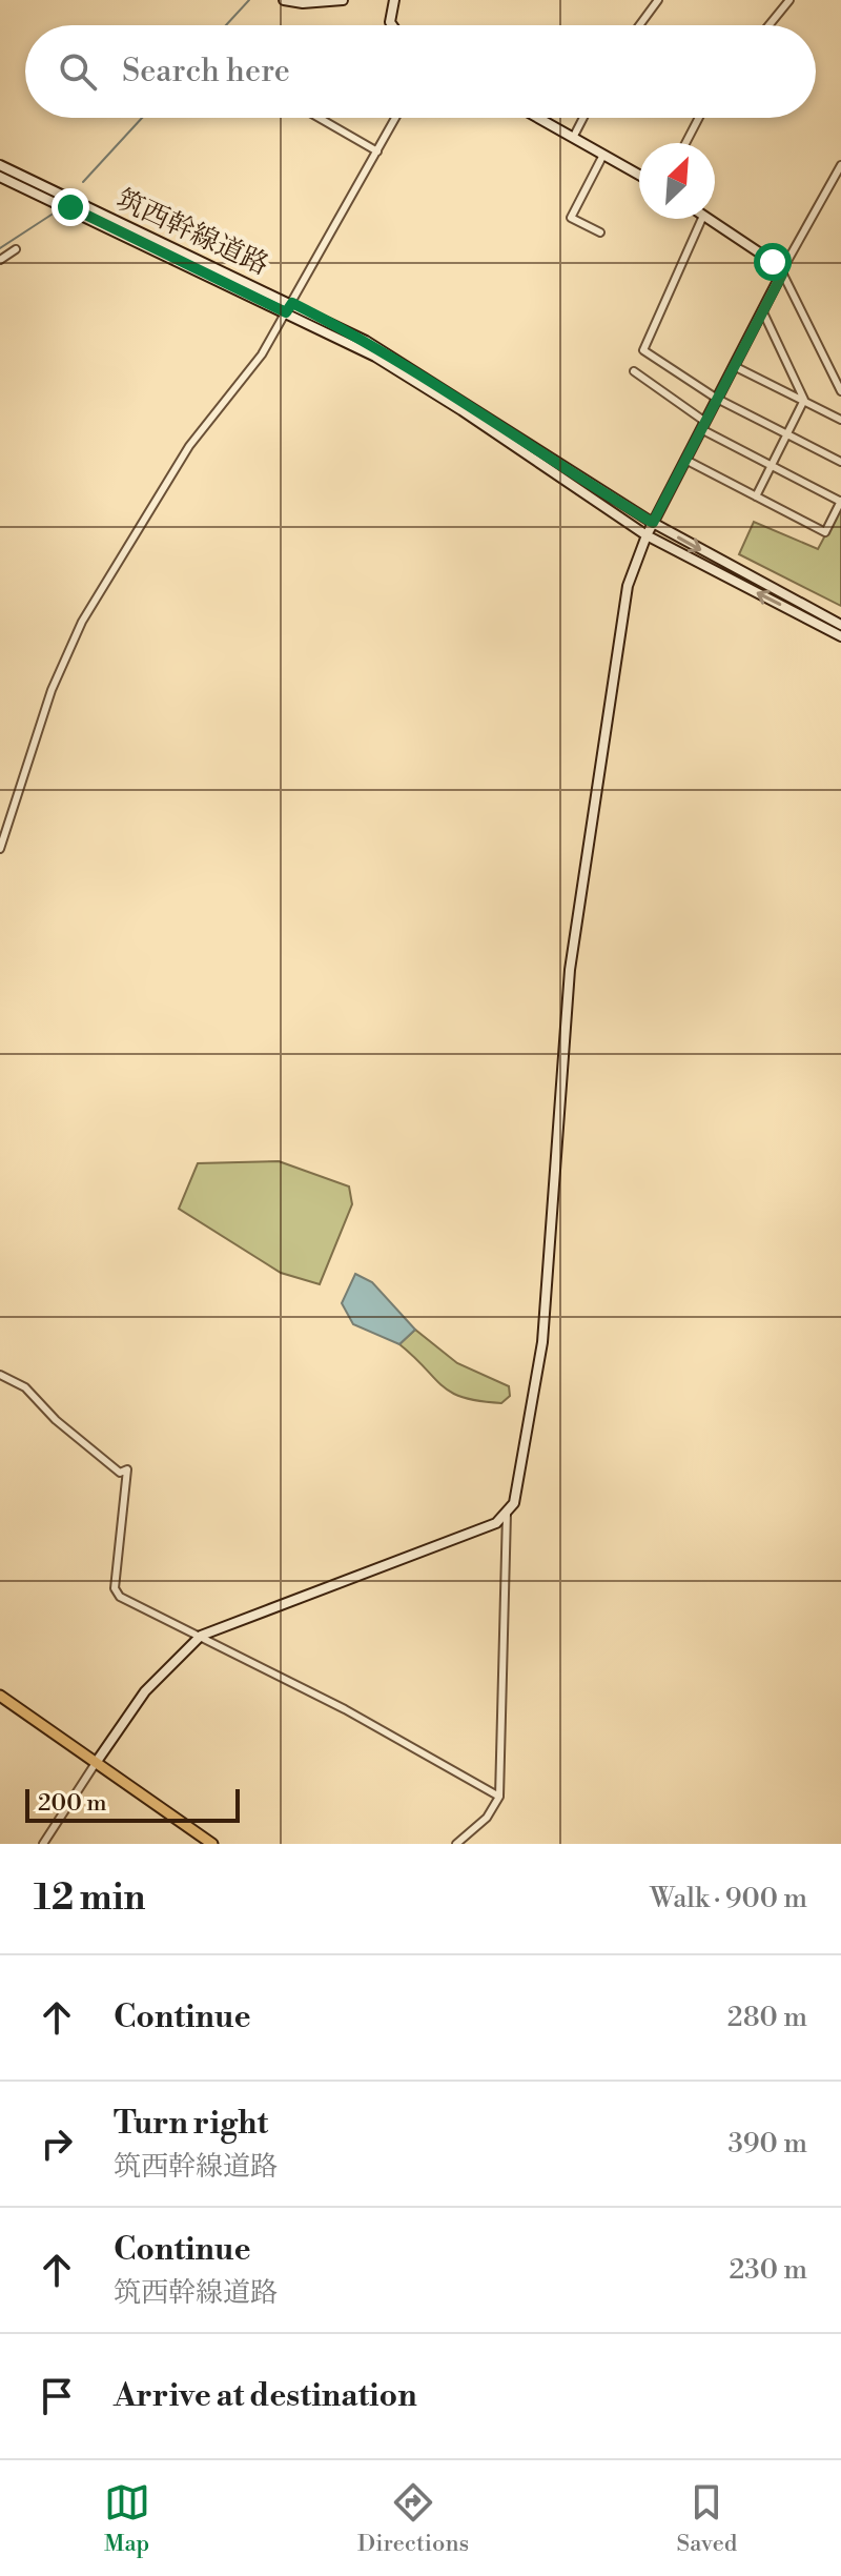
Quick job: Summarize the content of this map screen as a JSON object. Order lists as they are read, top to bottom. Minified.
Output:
{"streets":{"street":["筑西幹線道路"]},"scale_bar":"200 m","north":"top right","page":{"search":"Search here","scale":"200 m","heading":["12 min","Walk · 900 m"],"list":[["Continue","280 m"],["Turn right","筑西幹線道路","390 m"],["Continue","筑西幹線道路","230 m"],"Arrive at destination"],"nav":["Map","Directions","Saved"]}}
